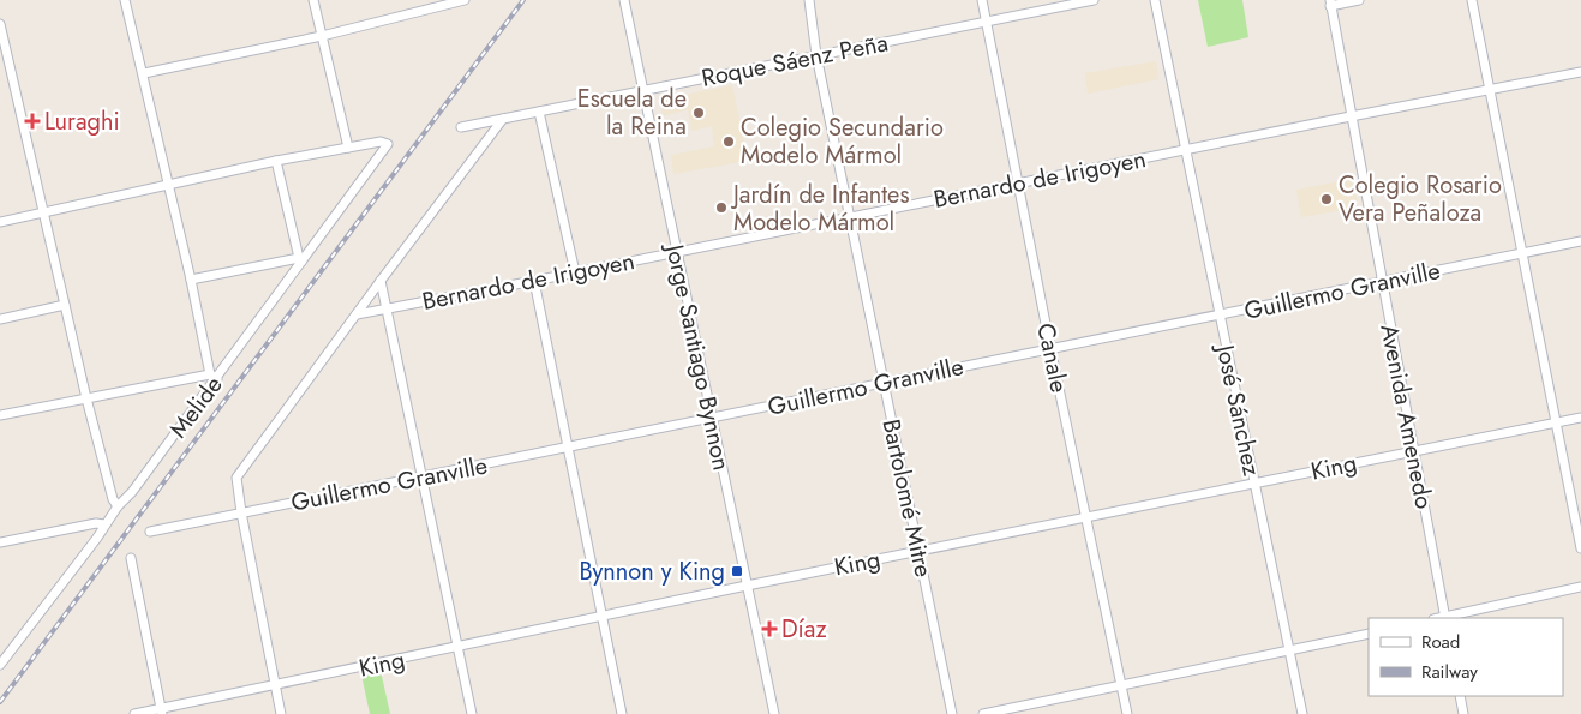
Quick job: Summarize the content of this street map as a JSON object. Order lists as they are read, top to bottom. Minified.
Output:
{"streets":{"street":["Roque Sáenz Peña","Bernardo de Irigoyen","Guillermo Granville","Jorge Santiago Bynnon","Canale","Melide","José Sánchez","Avenida Amenedo","King","Bartolomé Mitre"]},"crossings":[["Roque Sáenz Peña","Jorge Santiago Bynnon"],["Roque Sáenz Peña","Canale"],["Roque Sáenz Peña","Bartolomé Mitre"],["Bernardo de Irigoyen","Jorge Santiago Bynnon"],["Bernardo de Irigoyen","Canale"],["Bernardo de Irigoyen","José Sánchez"],["Bernardo de Irigoyen","Avenida Amenedo"],["Bernardo de Irigoyen","Bartolomé Mitre"],["Guillermo Granville","Jorge Santiago Bynnon"],["Guillermo Granville","Canale"],["Guillermo Granville","José Sánchez"],["Guillermo Granville","Avenida Amenedo"],["Guillermo Granville","Bartolomé Mitre"],["Jorge Santiago Bynnon","King"],["Canale","King"],["José Sánchez","King"],["Avenida Amenedo","King"],["King","Bartolomé Mitre"]],"places":{"other":["Escuela de la Reina","Colegio Secundario Modelo Mármol","Colegio Rosario Vera Peñaloza","Jardín de Infantes Modelo Mármol"],"health":["Luraghi","Díaz"],"transit":["Bynnon y King"]},"legend":["Road","Railway"]}
